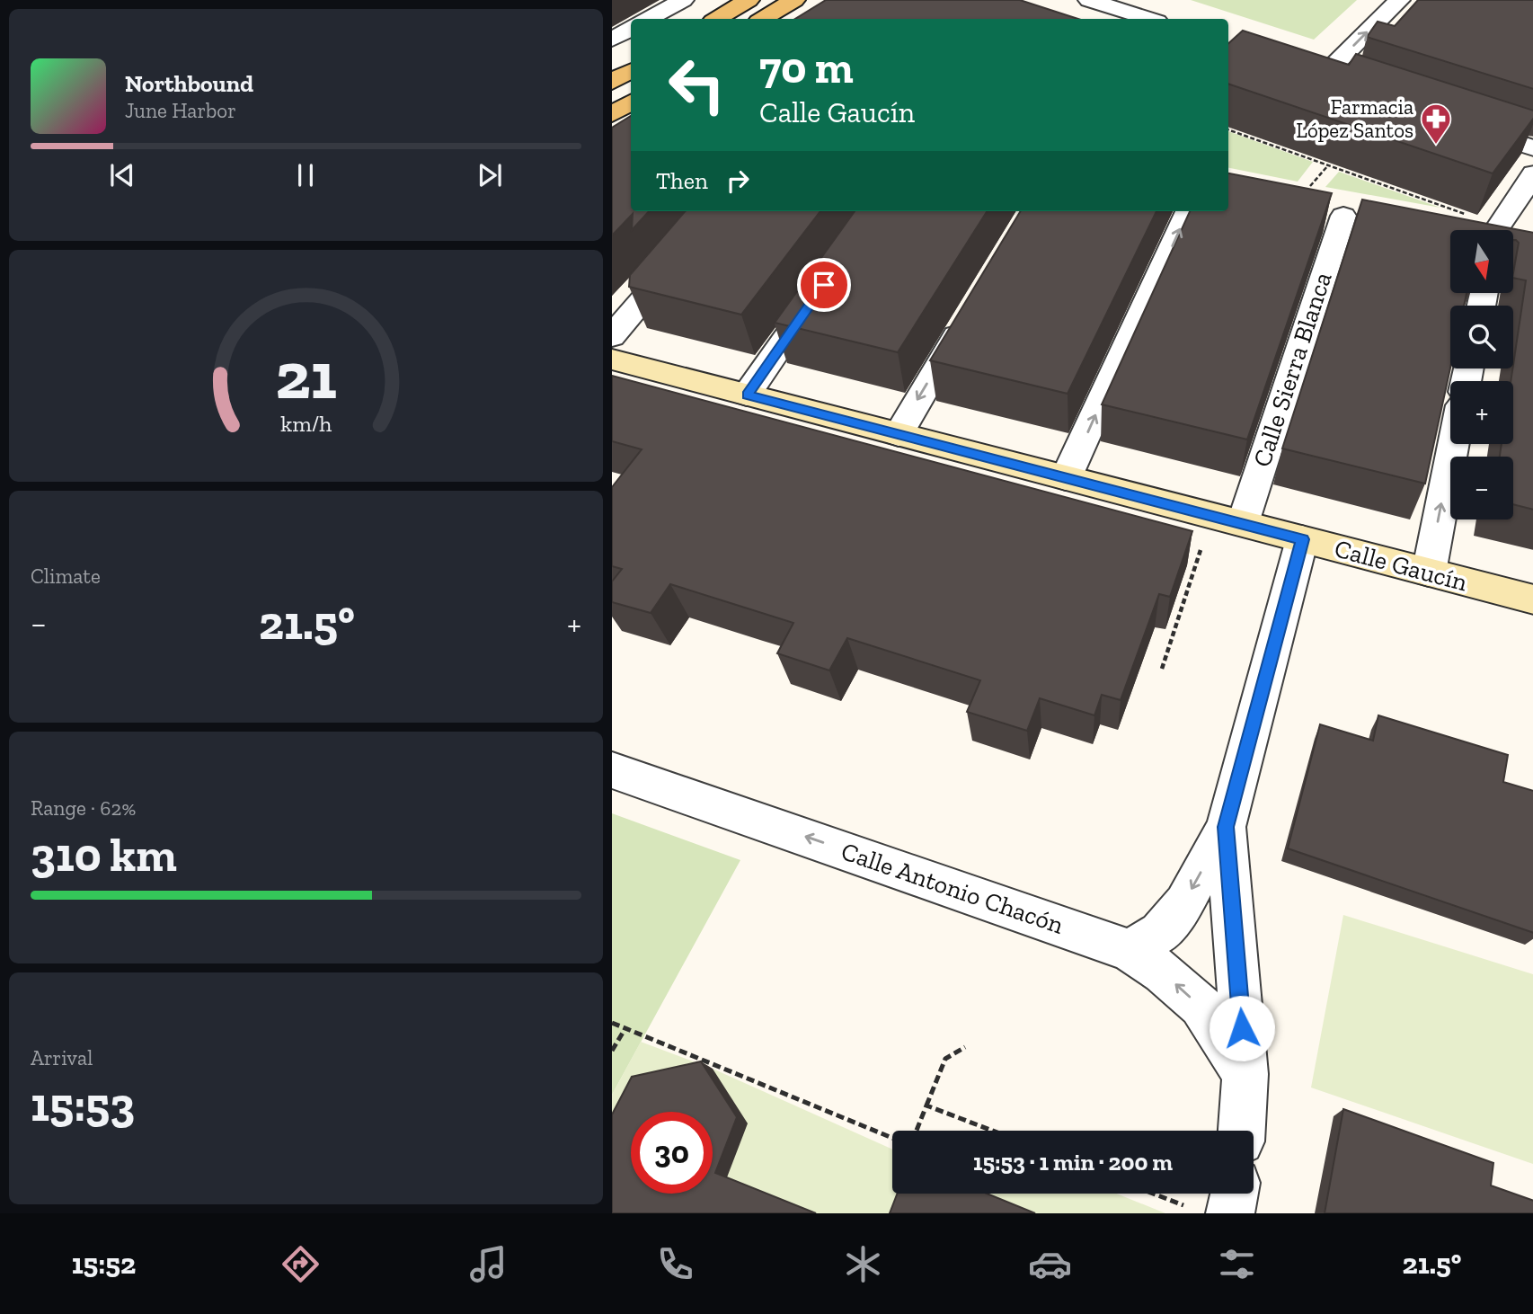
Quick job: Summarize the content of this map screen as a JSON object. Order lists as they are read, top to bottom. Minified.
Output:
{"streets":{"main road":["Calle Gaucín"],"street":["Calle Sierra Blanca","Calle Antonio Chacón"]},"crossings":[["Calle Sierra Blanca","Calle Gaucín"]],"one_way":["Calle Antonio Chacón"],"places":{"pharmacy":["Farmacia López Santos"]},"north":"bottom","page":{"turn":["70 m","Calle Gaucín"],"song":["Northbound","June Harbor"],"then":"Then","map_buttons":["+","−"],"tile":["Climate",["Range · 62%","310 km"],["Arrival","15:53"]],"heat":["−","21.5°","+"],"limit":"30","trip":"15:53 · 1 min · 200 m","tabs":["15:52","21.5°"],"gauge":["21","km/h"]}}
